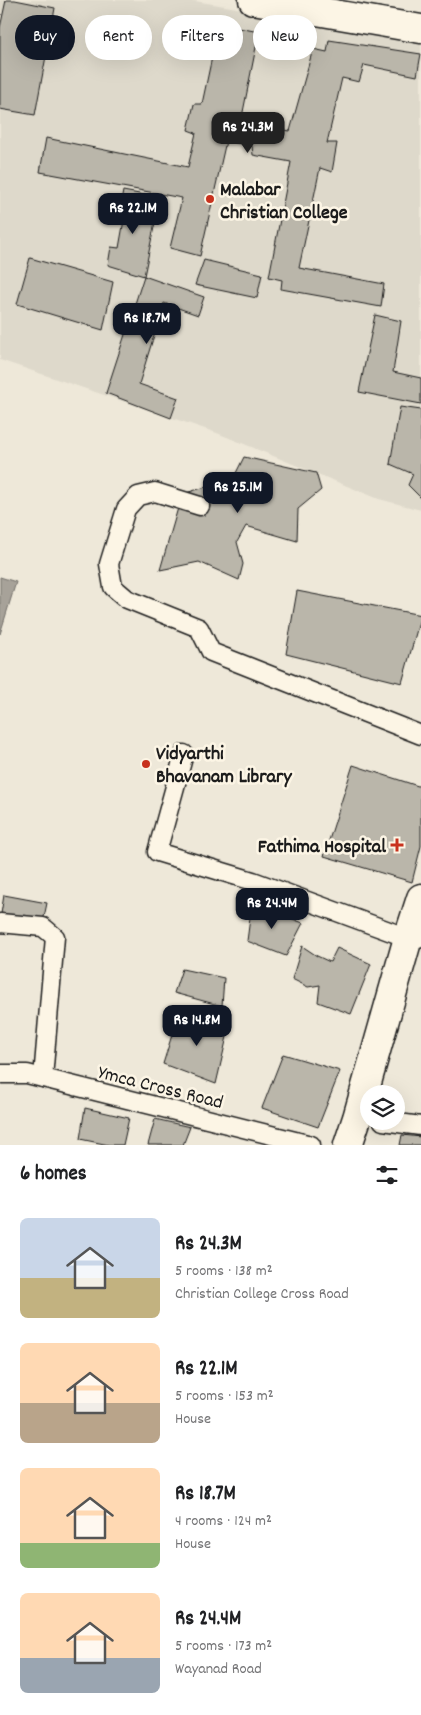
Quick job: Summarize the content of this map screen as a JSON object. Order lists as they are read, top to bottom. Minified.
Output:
{"streets":{"street":["Ymca Cross Road"]},"places":{"other":["Malabar Christian College","Vidyarthi Bhavanam Library"],"health":["Fathima Hospital"]},"page":{"chip":["Buy","Rent","Filters","New"],"price":["Rs 24.3M","Rs 22.1M","Rs 18.7M","Rs 25.1M","Rs 24.4M","Rs 14.8M"],"heading":"6 homes","list":[{"name":"Rs 24.3M","note":"5 rooms · 138 m² · Christian College Cross Road"},{"name":"Rs 22.1M","note":"5 rooms · 153 m² · House"},{"name":"Rs 18.7M","note":"4 rooms · 124 m² · House"},{"name":"Rs 24.4M","note":"5 rooms · 173 m² · Wayanad Road"}]}}
